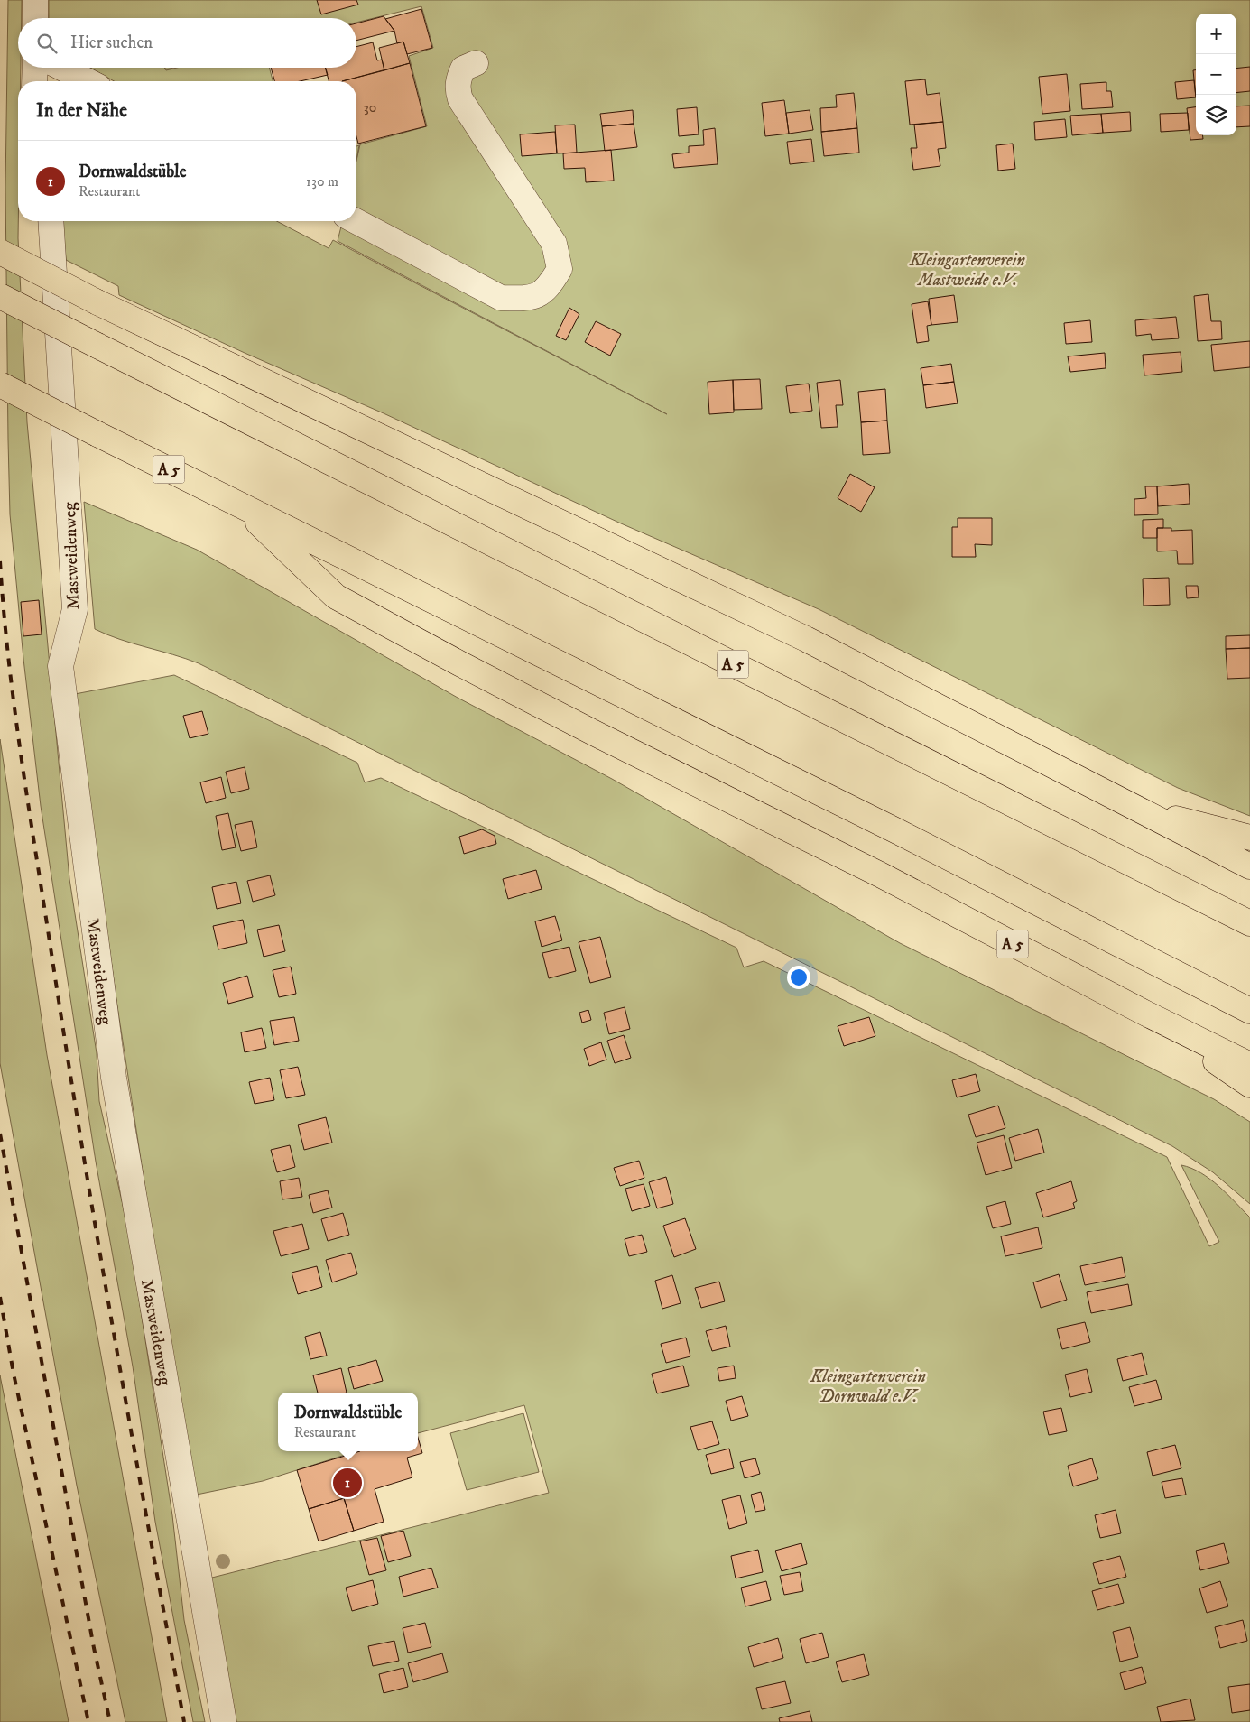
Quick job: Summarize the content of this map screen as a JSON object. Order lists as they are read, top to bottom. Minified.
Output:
{"streets":{"highway":["A 5"],"lane":["Mastweidenweg"]},"parks":["Kleingartenverein Mastweide e.V.","Kleingartenverein Dornwald e.V."],"house_numbers":["30"],"page":{"map_buttons":["+","−"],"search":"Hier suchen","heading":"In der Nähe","list":[{"mark":"1","name":"Dornwaldstüble","note":"Restaurant","value":"130 m"}],"popup":["Dornwaldstüble","Restaurant"],"pins":"1"}}
